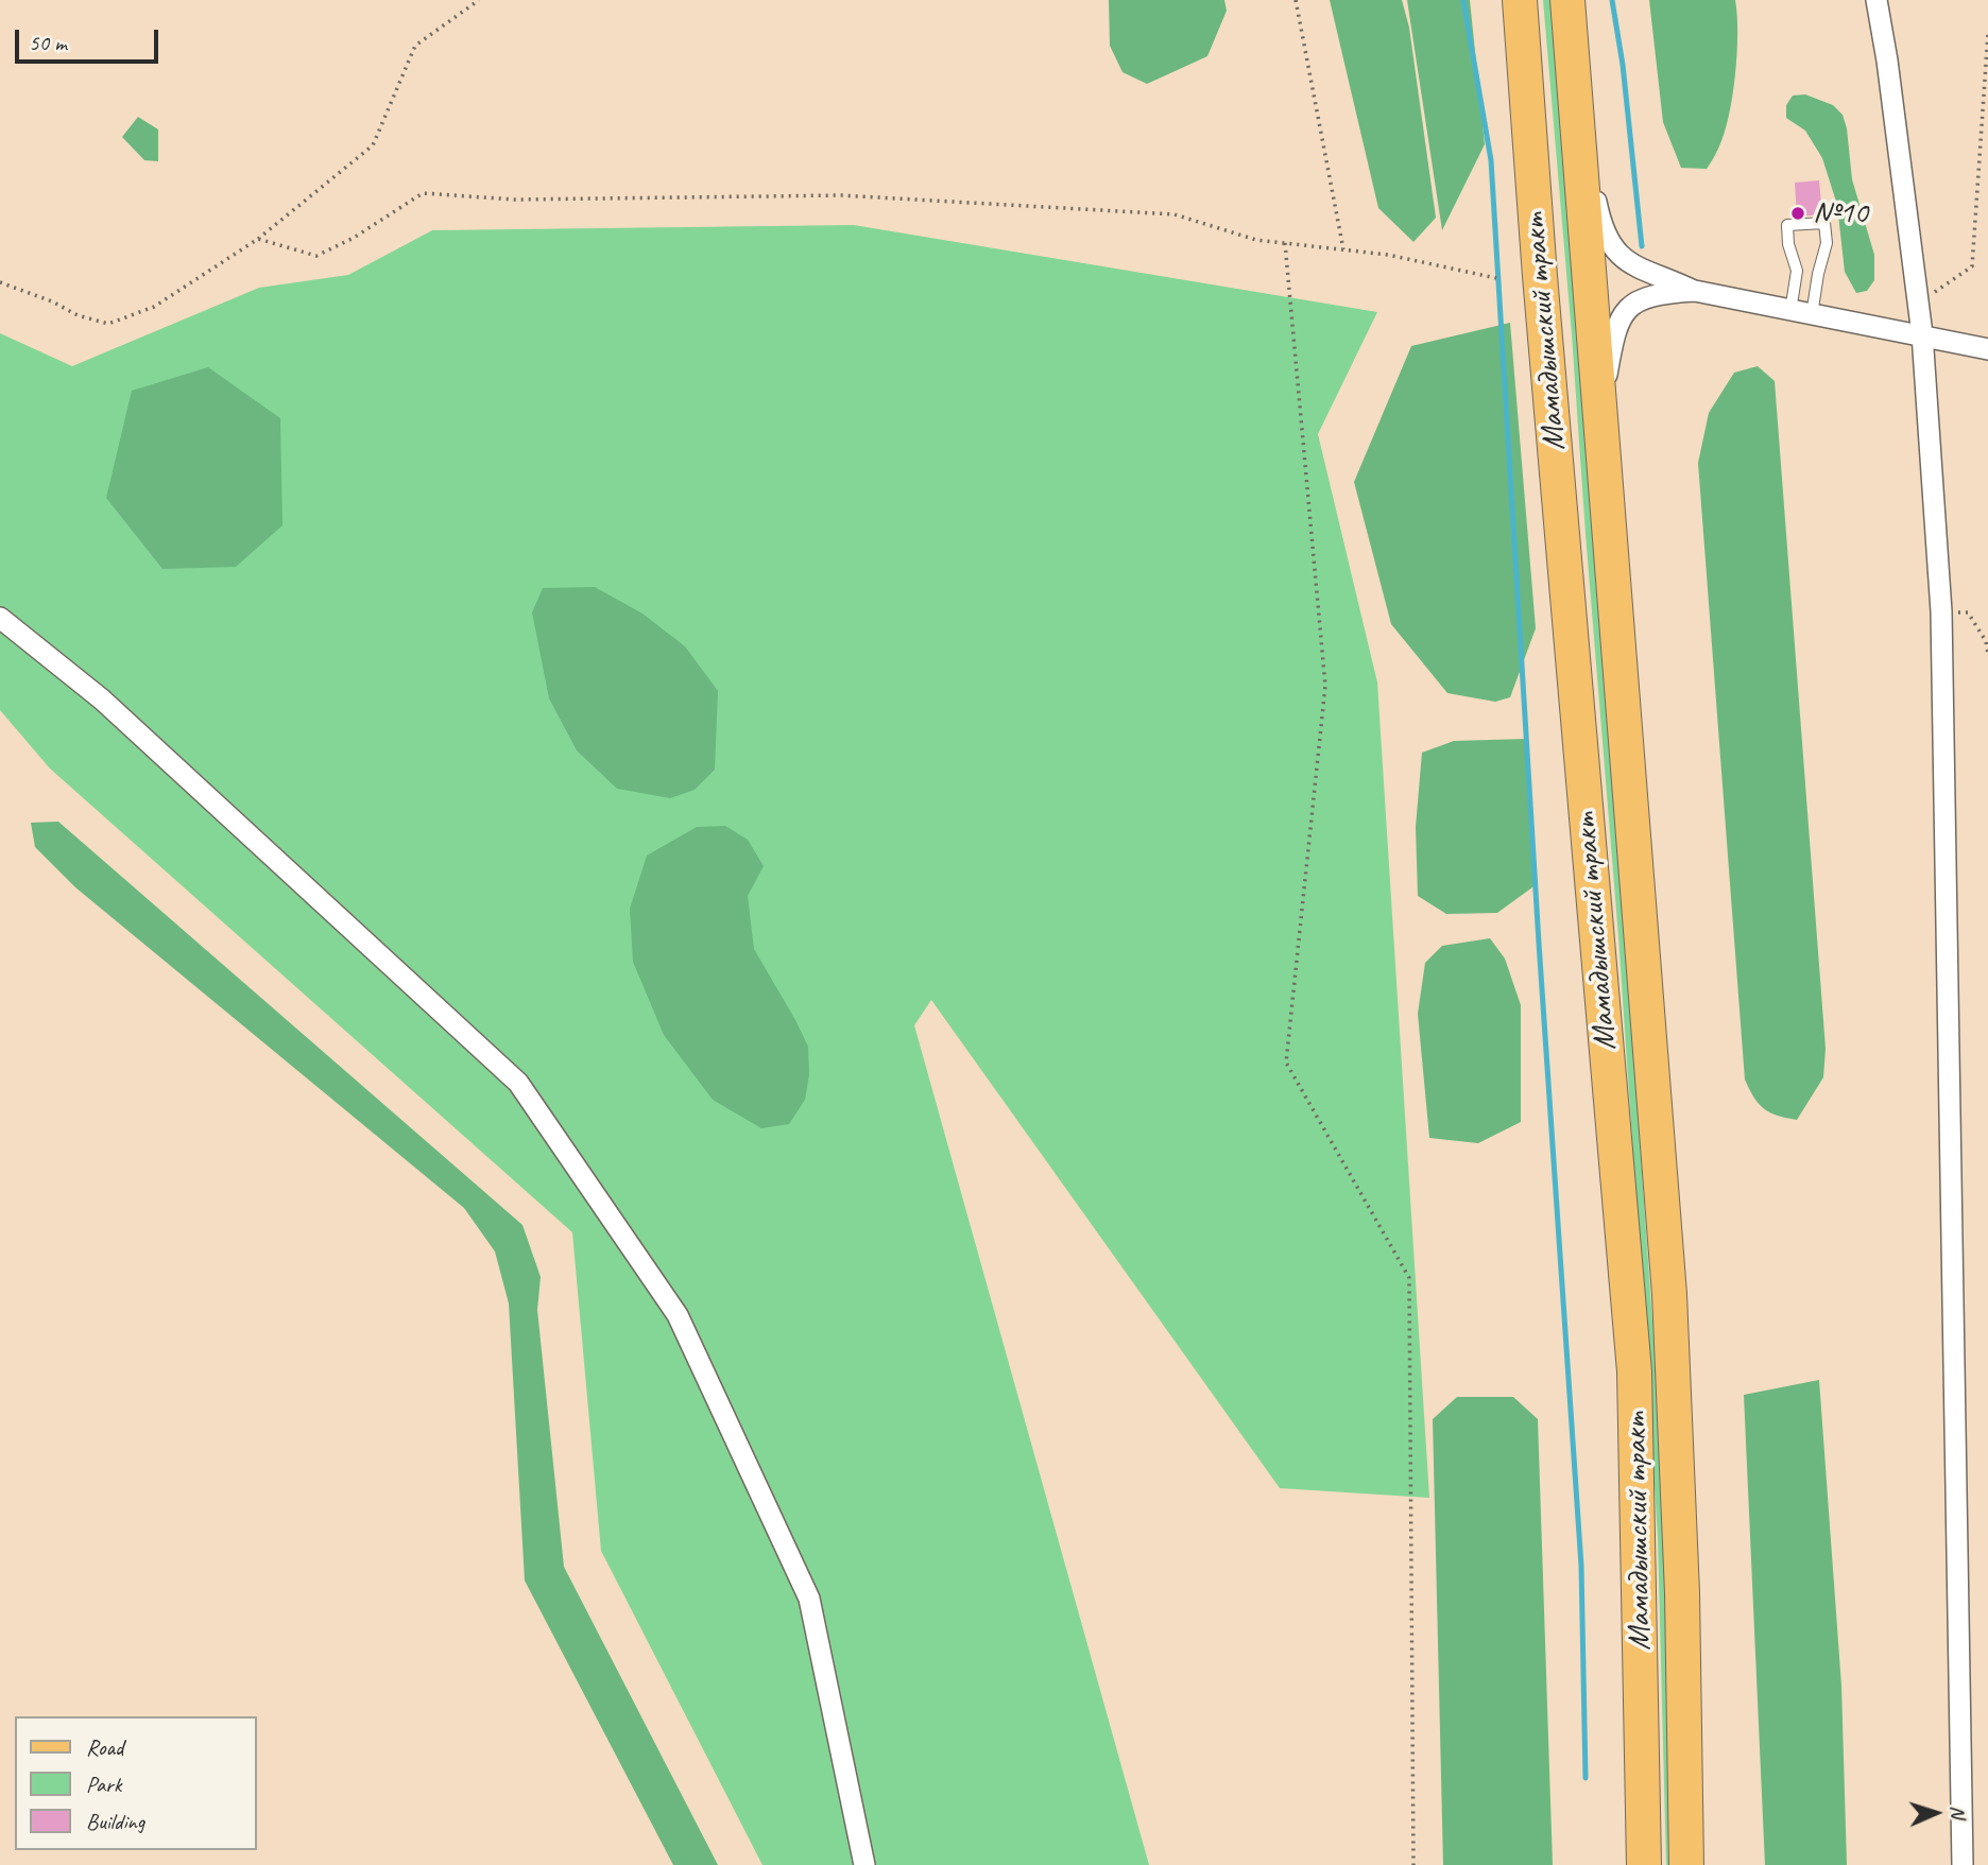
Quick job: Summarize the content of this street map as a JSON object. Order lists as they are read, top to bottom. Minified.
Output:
{"streets":{"main road":["Мамадышский тракт"]},"places":["№10"],"legend":["Road","Park","Building"],"scale_bar":"50 m","north":"right"}
